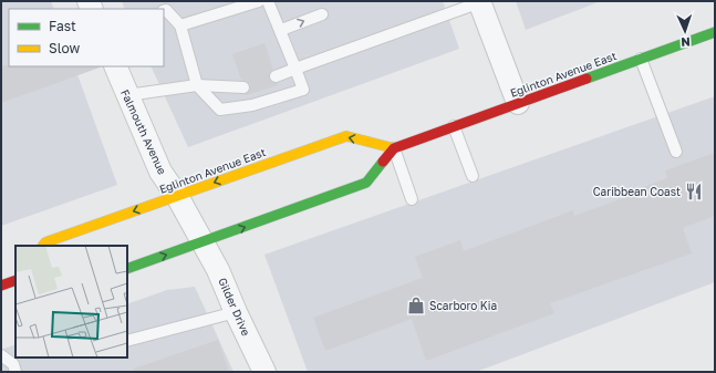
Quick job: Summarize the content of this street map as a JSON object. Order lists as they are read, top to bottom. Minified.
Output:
{"streets":{"main road":["Eglinton Avenue East"],"street":["Falmouth Avenue","Gilder Drive"]},"crossings":[["Eglinton Avenue East","Falmouth Avenue"],["Falmouth Avenue","Gilder Drive"]],"places":{"restaurant":["Caribbean Coast"],"shop":["Scarboro Kia"]},"legend":["Fast","Slow"],"north":"bottom"}
